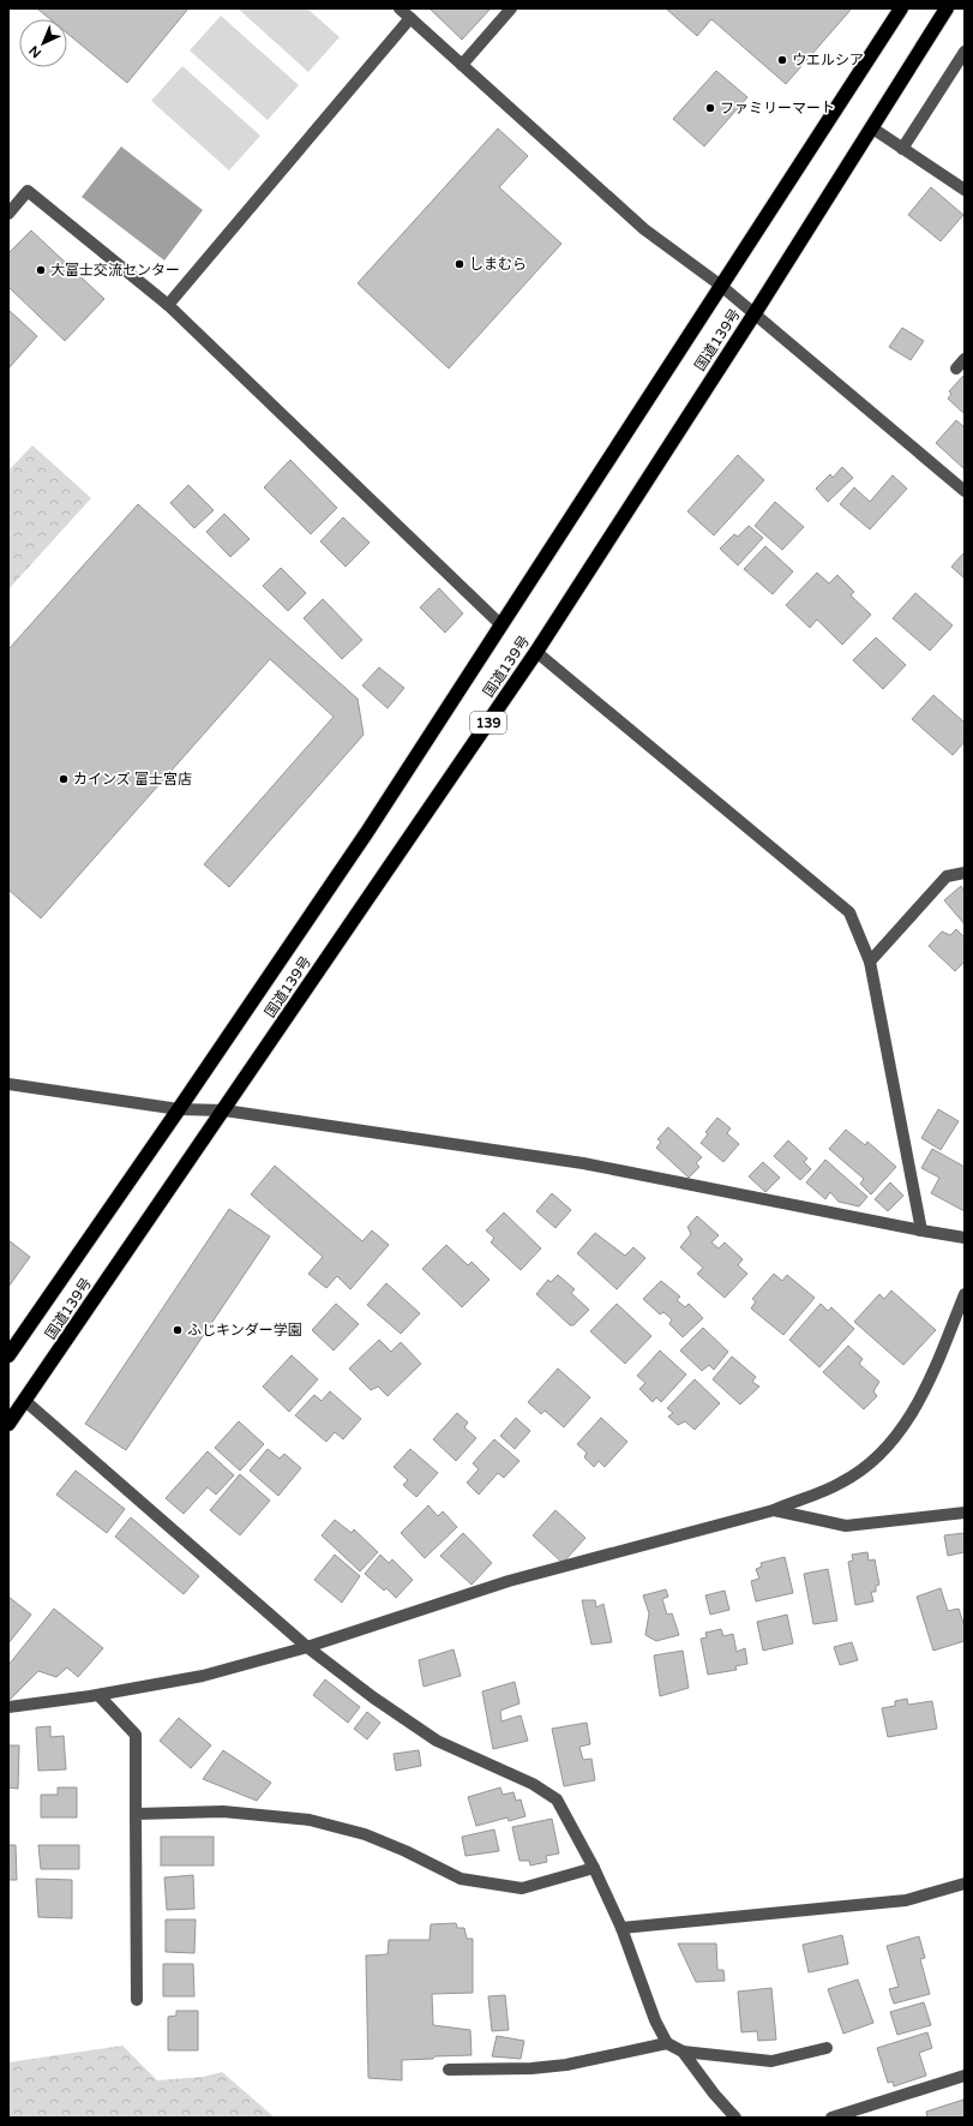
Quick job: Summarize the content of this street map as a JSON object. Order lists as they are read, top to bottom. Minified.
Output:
{"streets":{"highway":["国道139号","139"]},"places":["ウエルシア","ファミリーマート","しまむら","大富士交流センター","カインズ 富士宮店","ふじキンダー学園"],"north":"bottom left"}
